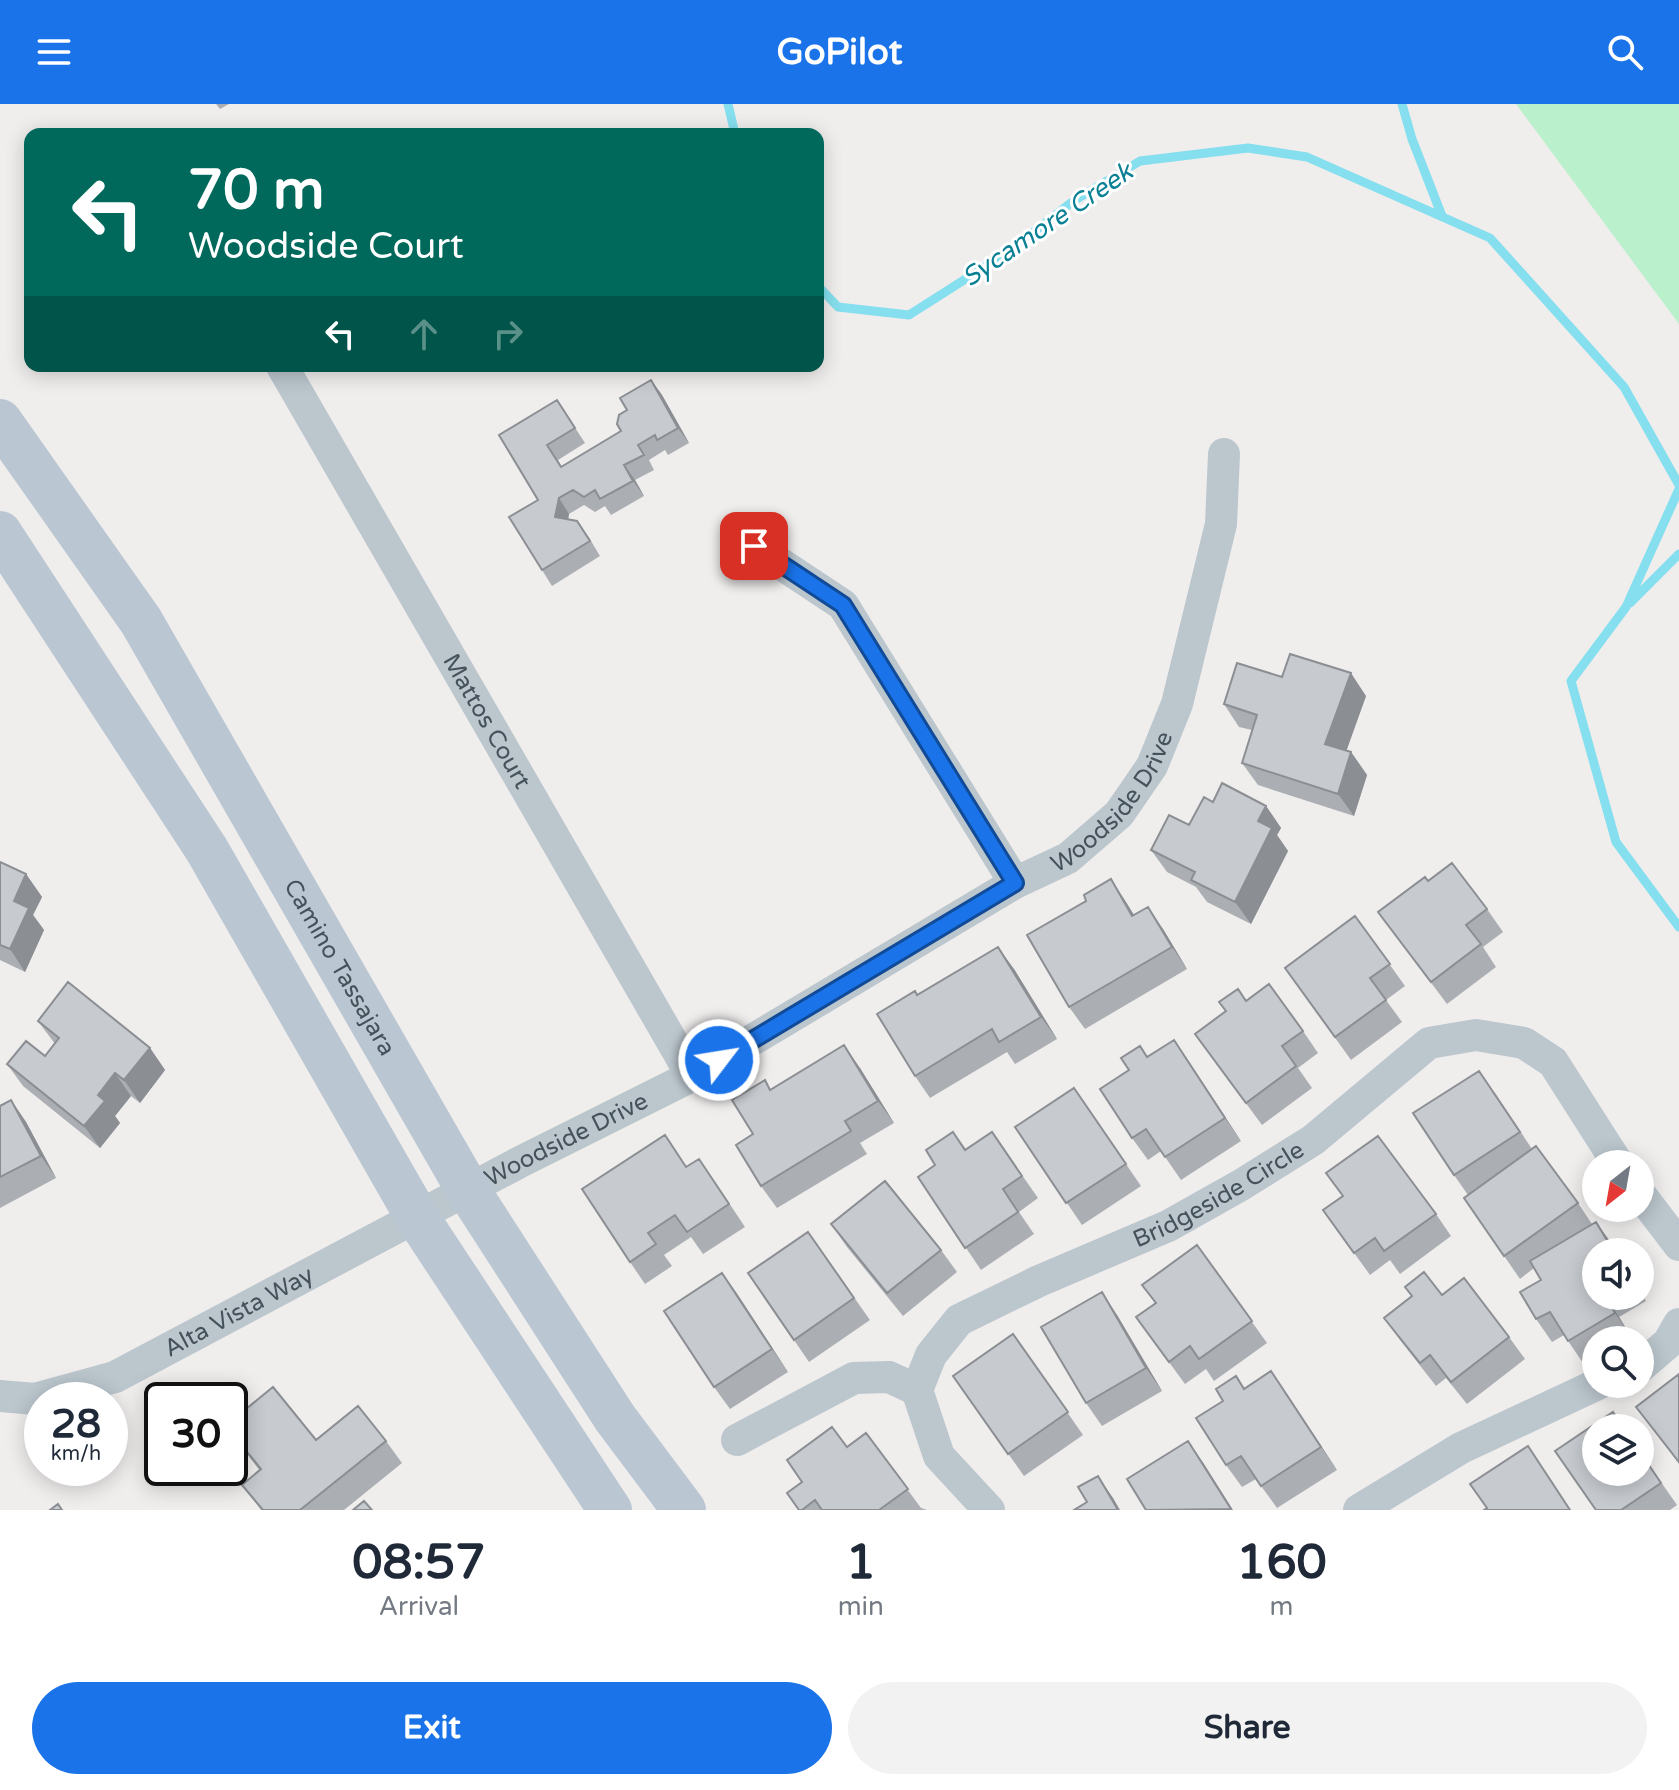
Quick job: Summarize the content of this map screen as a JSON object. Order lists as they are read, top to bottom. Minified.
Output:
{"streets":{"main road":["Camino Tassajara"],"street":["Mattos Court","Woodside Drive","Bridgeside Circle","Alta Vista Way"]},"crossings":[["Mattos Court","Woodside Drive"],["Woodside Drive","Camino Tassajara"],["Woodside Drive","Alta Vista Way"],["Camino Tassajara","Alta Vista Way"]],"water":["Sycamore Creek"],"north":"bottom left","page":{"header":"GoPilot","turn":["70 m","Woodside Court"],"speed":"28 km/h","limit":"30","eta":["08:57","Arrival","1","min","160","m"],"buttons":["Exit","Share"]}}
